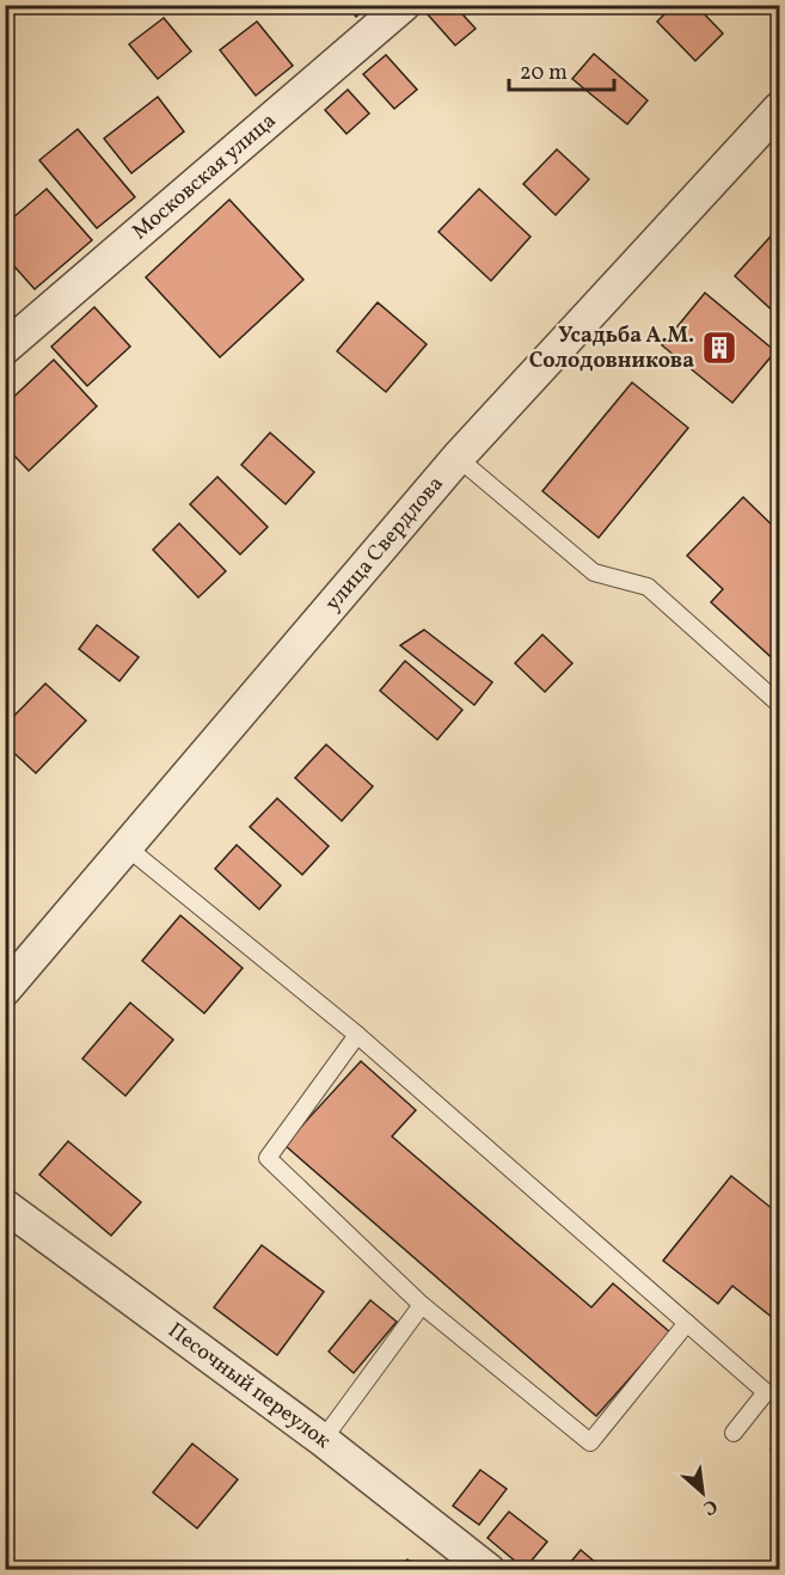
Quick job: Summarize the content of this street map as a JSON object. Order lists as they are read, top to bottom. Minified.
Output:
{"streets":{"street":["Московская улица","улица Свердлова","Песочный переулок"]},"places":{"building":["Усадьба А.М. Солодовникова"]},"scale_bar":"20 m","north":"bottom right"}
